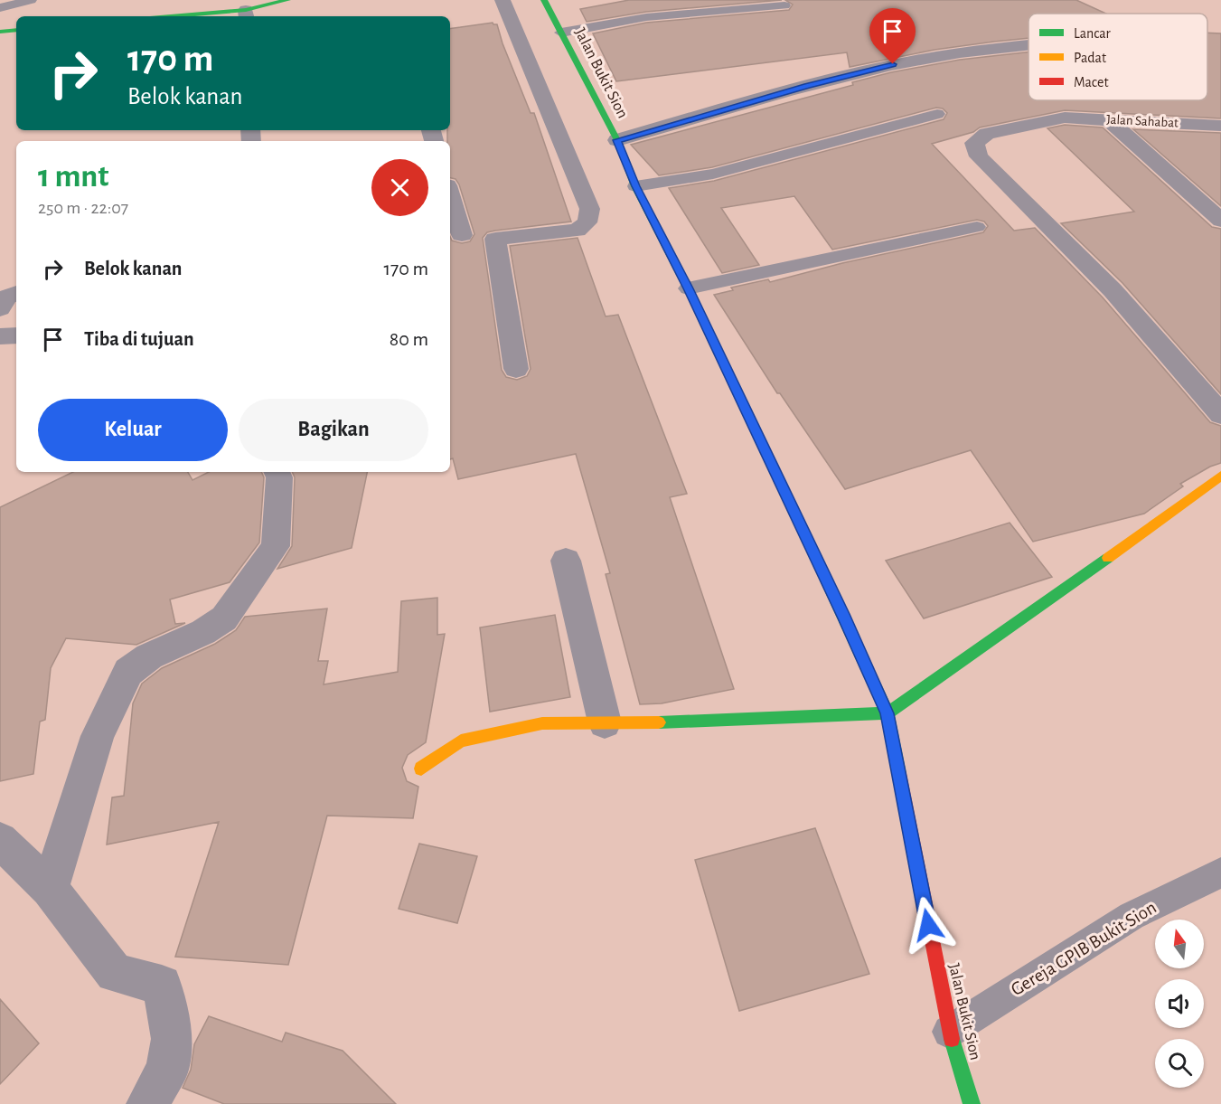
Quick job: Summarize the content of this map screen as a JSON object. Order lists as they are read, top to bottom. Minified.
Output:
{"streets":{"street":["Jalan Bukit Sion","Jalan Sahabat"],"lane":["Gereja GPIB Bukit Sion"]},"crossings":[["Jalan Bukit Sion","Gereja GPIB Bukit Sion"]],"legend":["Lancar","Padat","Macet"],"north":"top","page":{"turn":["170 m","Belok kanan"],"heading":["1 mnt","250 m · 22:07"],"list":[{"name":"Belok kanan","value":"170 m"},{"name":"Tiba di tujuan","value":"80 m"}],"buttons":["Keluar","Bagikan"]}}
